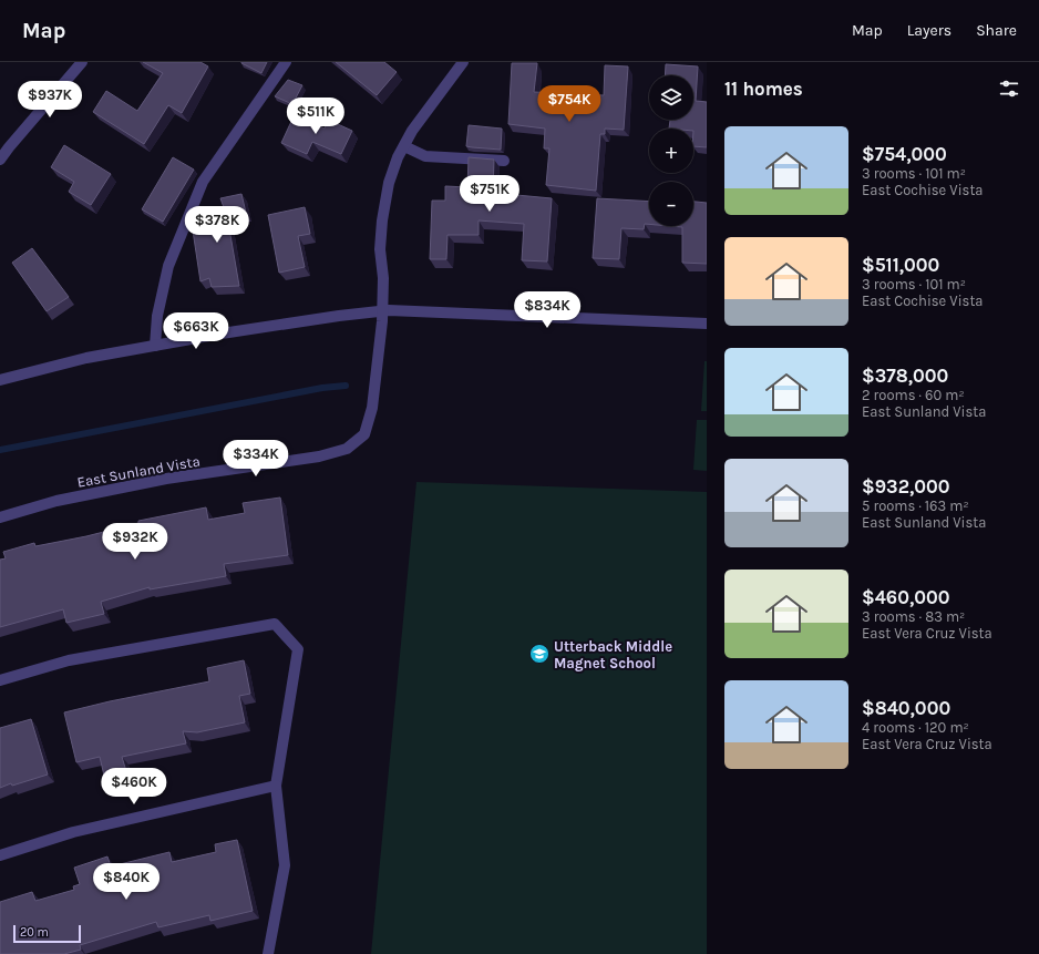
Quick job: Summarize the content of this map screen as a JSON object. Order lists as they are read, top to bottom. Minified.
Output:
{"streets":{"street":["East Sunland Vista"]},"places":{"school or university":["Utterback Middle Magnet School"]},"scale_bar":"20 m","page":{"header":"Map","nav":["Map","Layers","Share"],"heading":"11 homes","map_buttons":["+","−"],"price":["$937K","$754K","$511K","$751K","$378K","$834K","$663K","$334K","$932K","$460K","$840K"],"list":[{"name":"$754,000","note":"3 rooms · 101 m² · East Cochise Vista"},{"name":"$511,000","note":"3 rooms · 101 m² · East Cochise Vista"},{"name":"$378,000","note":"2 rooms · 60 m² · East Sunland Vista"},{"name":"$932,000","note":"5 rooms · 163 m² · East Sunland Vista"},{"name":"$460,000","note":"3 rooms · 83 m² · East Vera Cruz Vista"},{"name":"$840,000","note":"4 rooms · 120 m² · East Vera Cruz Vista"}],"scale":"20 m"}}
